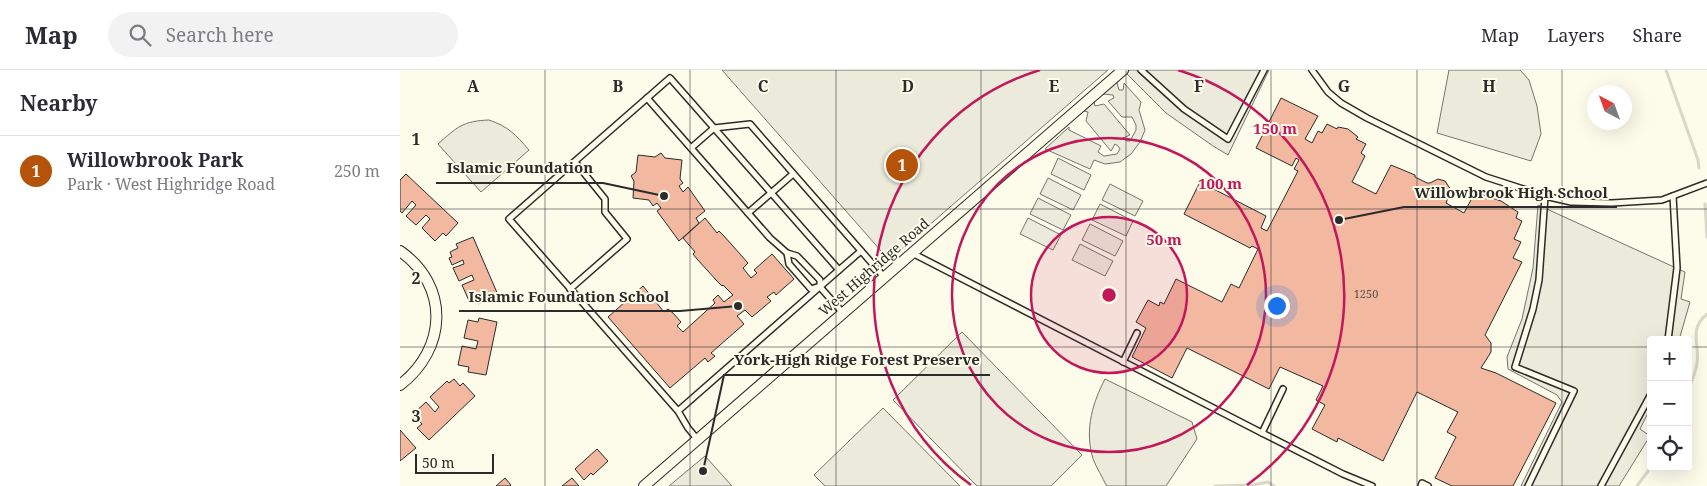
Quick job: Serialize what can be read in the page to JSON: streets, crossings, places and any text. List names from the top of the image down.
{
  "streets": {
    "street": ["West Highridge Road"]
  },
  "places": [
    "Islamic Foundation",
    "Willowbrook High School",
    "Islamic Foundation School",
    "York-High Ridge Forest Preserve"
  ],
  "house_numbers": ["1250"],
  "scale_bar": "50 m",
  "north": "top left",
  "page": {
    "header": "Map",
    "search": "Search here",
    "nav": ["Map", "Layers", "Share"],
    "heading": "Nearby",
    "list": [
      {
        "mark": "1",
        "name": "Willowbrook Park",
        "note": "Park · West Highridge Road",
        "value": "250 m"
      }
    ],
    "pins": "1",
    "map_buttons": ["+", "−"],
    "scale": "50 m"
  },
  "grid": {
    "columns": [
      "A",
      "B",
      "C",
      "D",
      "E",
      "F",
      "G",
      "H"
    ],
    "rows": ["1", "2", "3"]
  },
  "rings": ["150 m", "100 m", "50 m"]
}
